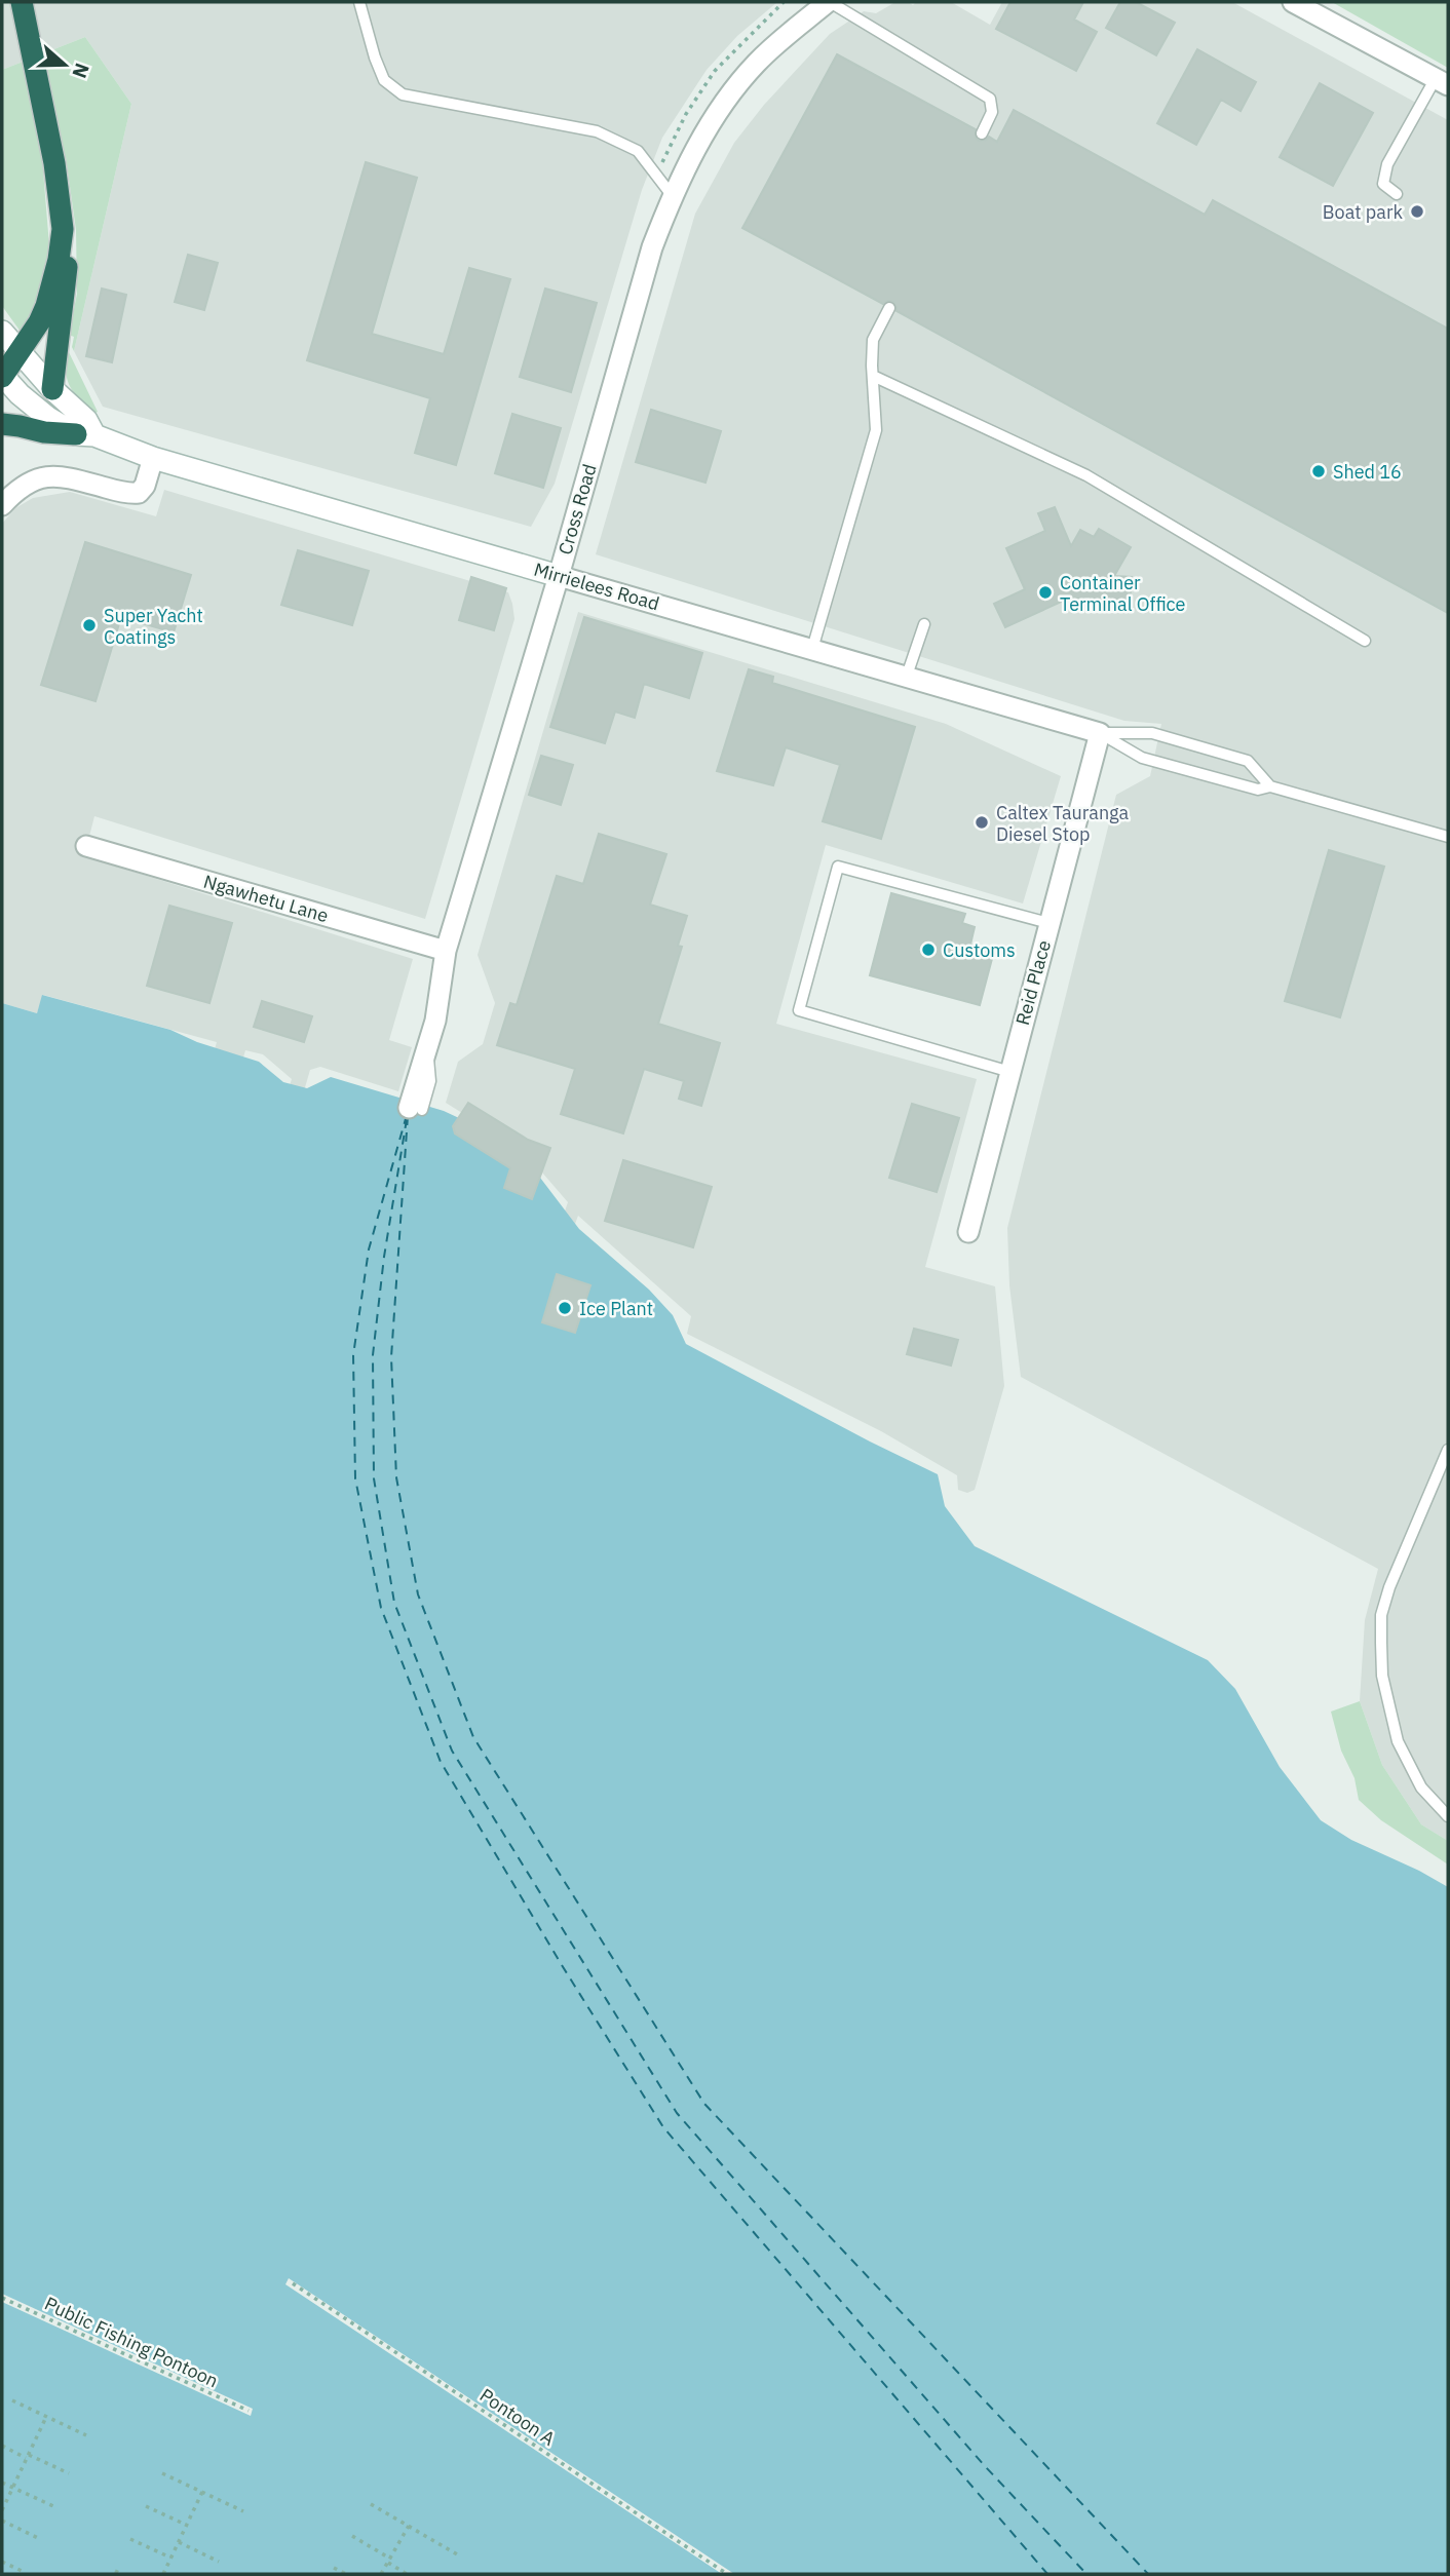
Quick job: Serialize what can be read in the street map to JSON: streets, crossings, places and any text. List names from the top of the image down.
{
  "streets": {
    "main road": ["Mirrielees Road"],
    "street": ["Cross Road", "Ngawhetu Lane", "Reid Place"],
    "path": ["Public Fishing Pontoon", "Pontoon A"]
  },
  "crossings": [
    ["Cross Road", "Mirrielees Road"],
    ["Cross Road", "Ngawhetu Lane"],
    ["Mirrielees Road", "Reid Place"]
  ],
  "places": [
    "Boat park",
    "Shed 16",
    "Container Terminal Office",
    "Super Yacht Coatings",
    "Caltex Tauranga Diesel Stop",
    "Customs",
    "Ice Plant"
  ],
  "north": "right"
}
